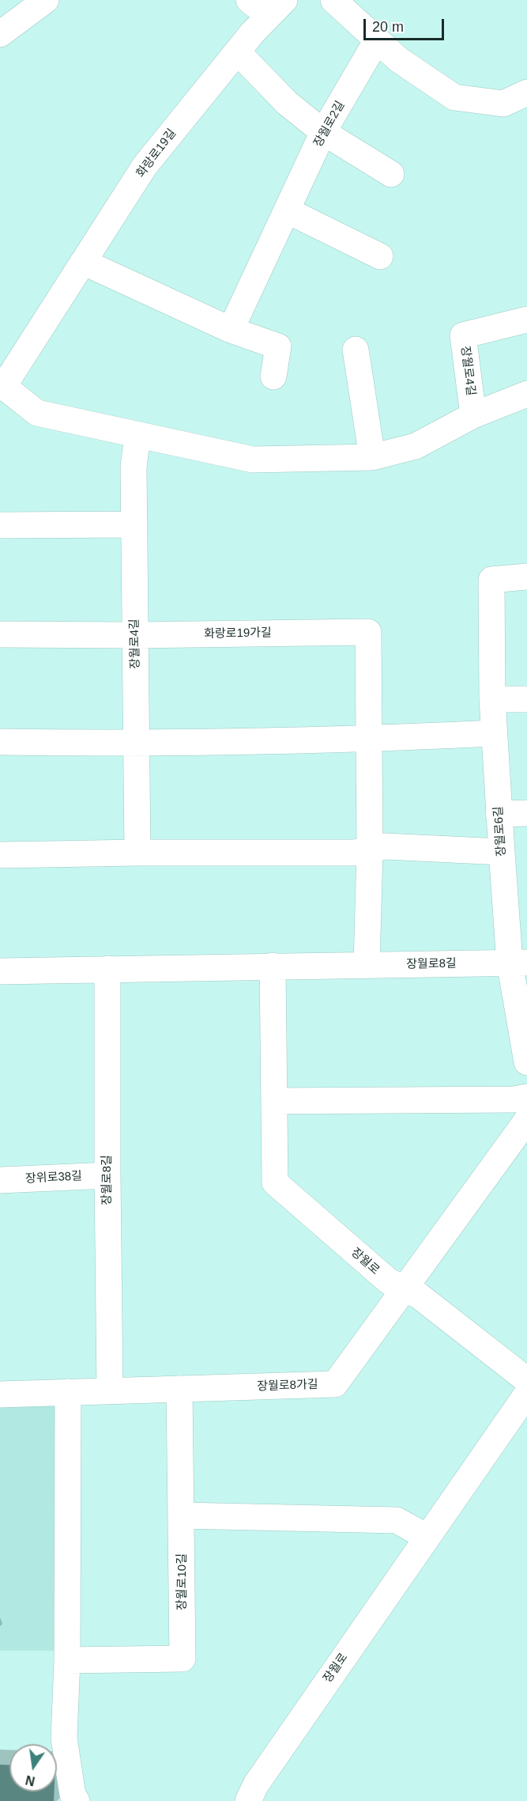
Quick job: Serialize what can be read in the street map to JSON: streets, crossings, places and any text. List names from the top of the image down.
{
  "streets": {
    "street": [
      "장월로2길",
      "화랑로19길",
      "장월로4길",
      "화랑로19가길",
      "장월로6길",
      "장월로8길",
      "장위로38길",
      "장월로",
      "장월로8가길",
      "장월로10길"
    ]
  },
  "crossings": [
    ["화랑로19길", "장월로4길"],
    ["장월로4길", "화랑로19가길"],
    ["화랑로19가길", "장월로8길"],
    ["장월로6길", "장월로8길"],
    ["장월로8길", "장위로38길"],
    ["장월로8길", "장월로"],
    ["장월로8길", "장월로8가길"],
    ["장월로", "장월로8가길"],
    ["장월로8가길", "장월로10길"]
  ],
  "scale_bar": "20 m",
  "north": "bottom"
}
